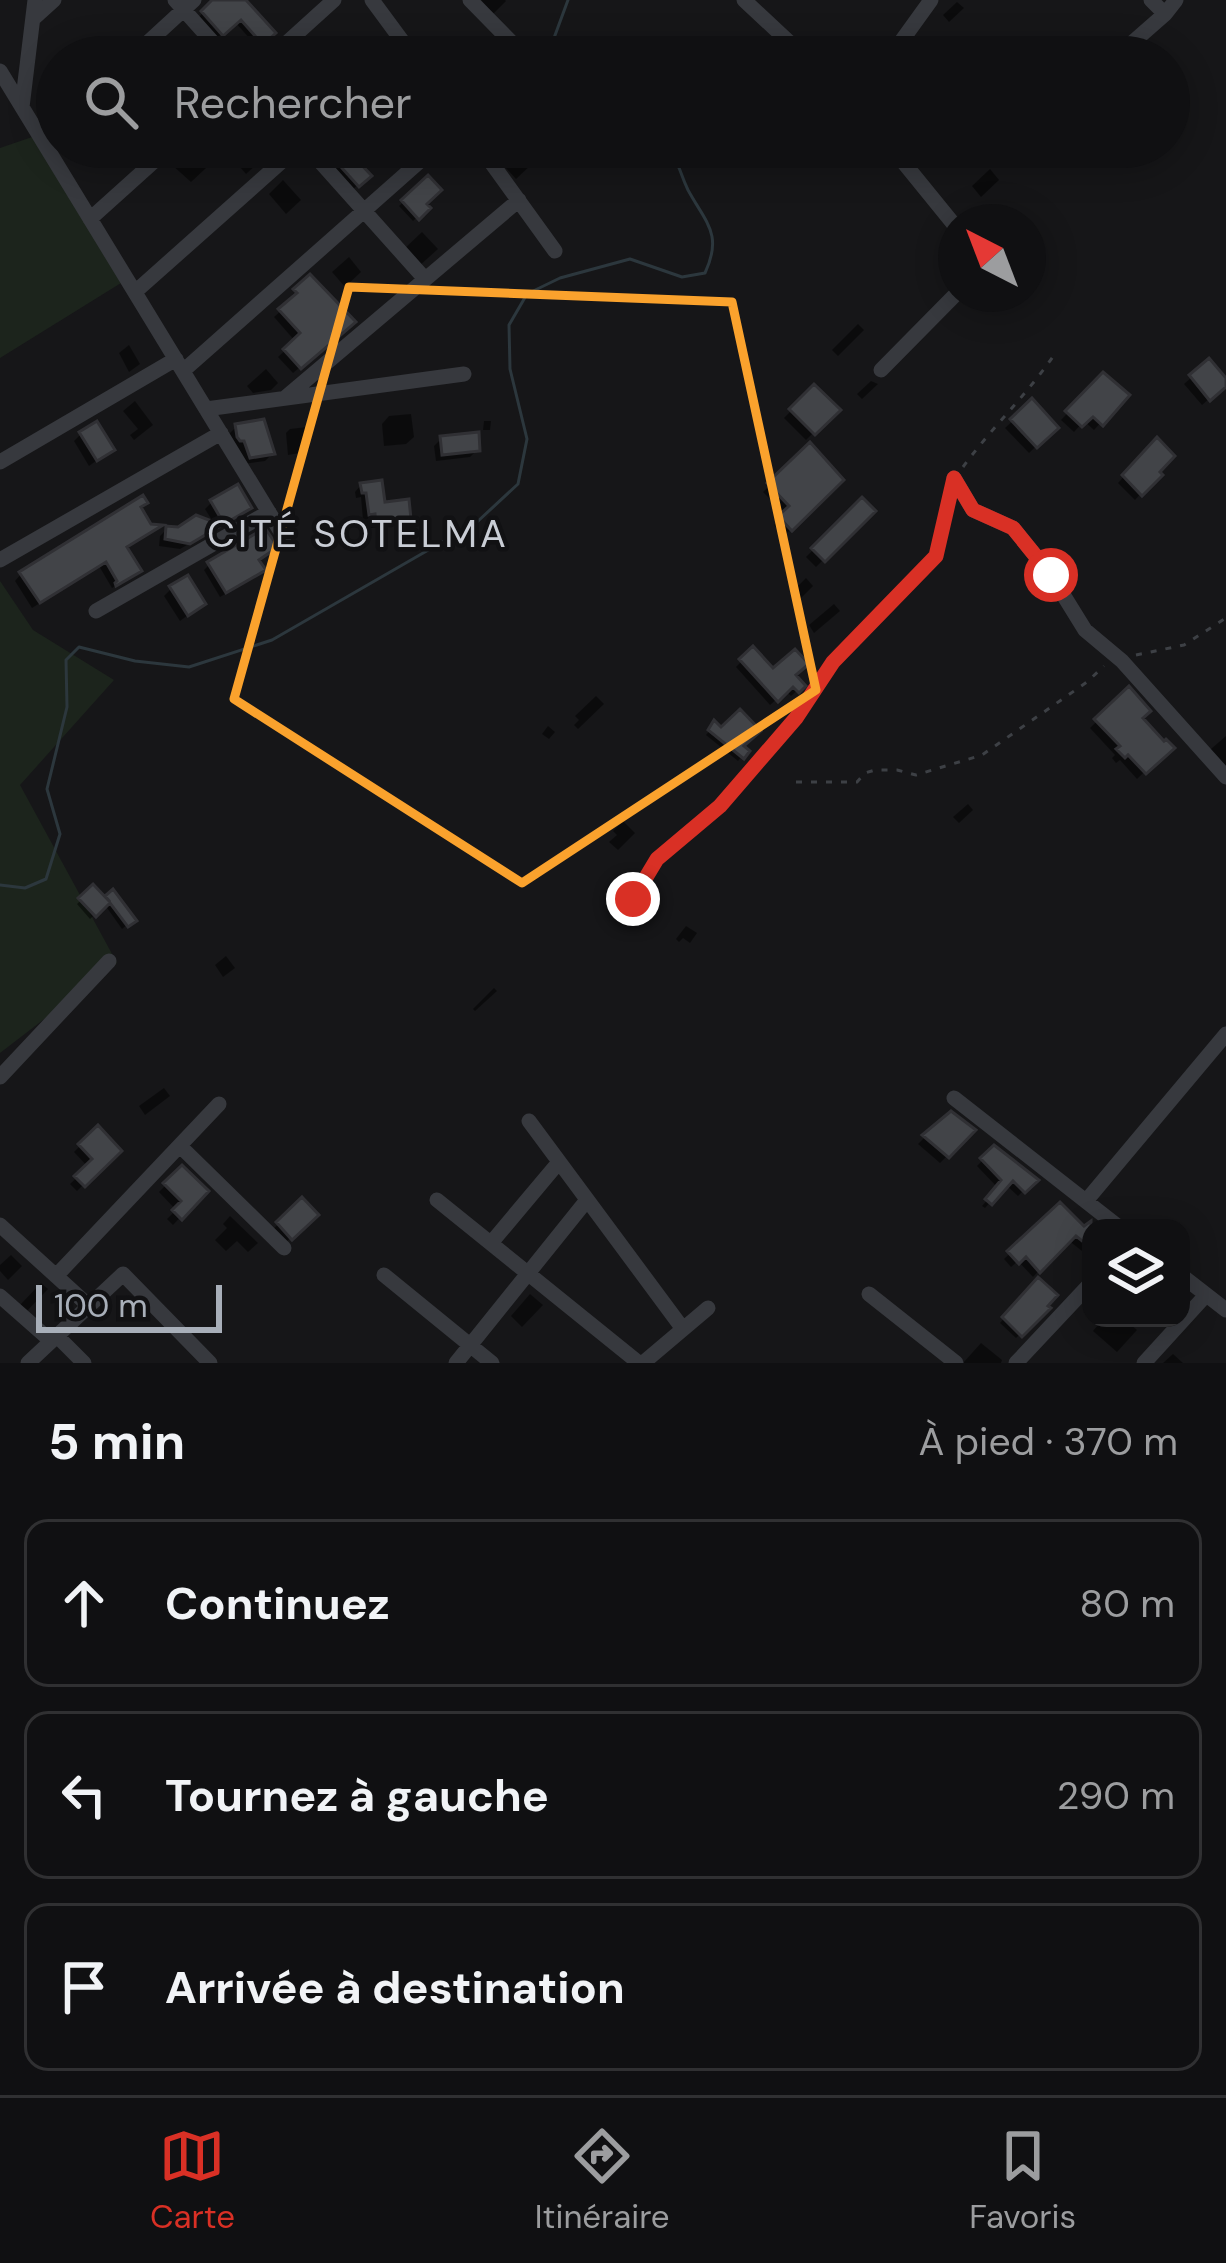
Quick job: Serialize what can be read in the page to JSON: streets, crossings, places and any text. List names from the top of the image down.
{
  "districts": ["CITÉ SOTELMA"],
  "scale_bar": "100 m",
  "north": "top left",
  "page": {
    "search": "Rechercher",
    "scale": "100 m",
    "heading": ["5 min", "À pied · 370 m"],
    "list": [
      ["Continuez", "80 m"],
      ["Tournez à gauche", "290 m"],
      "Arrivée à destination"
    ],
    "nav": ["Carte", "Itinéraire", "Favoris"]
  }
}
